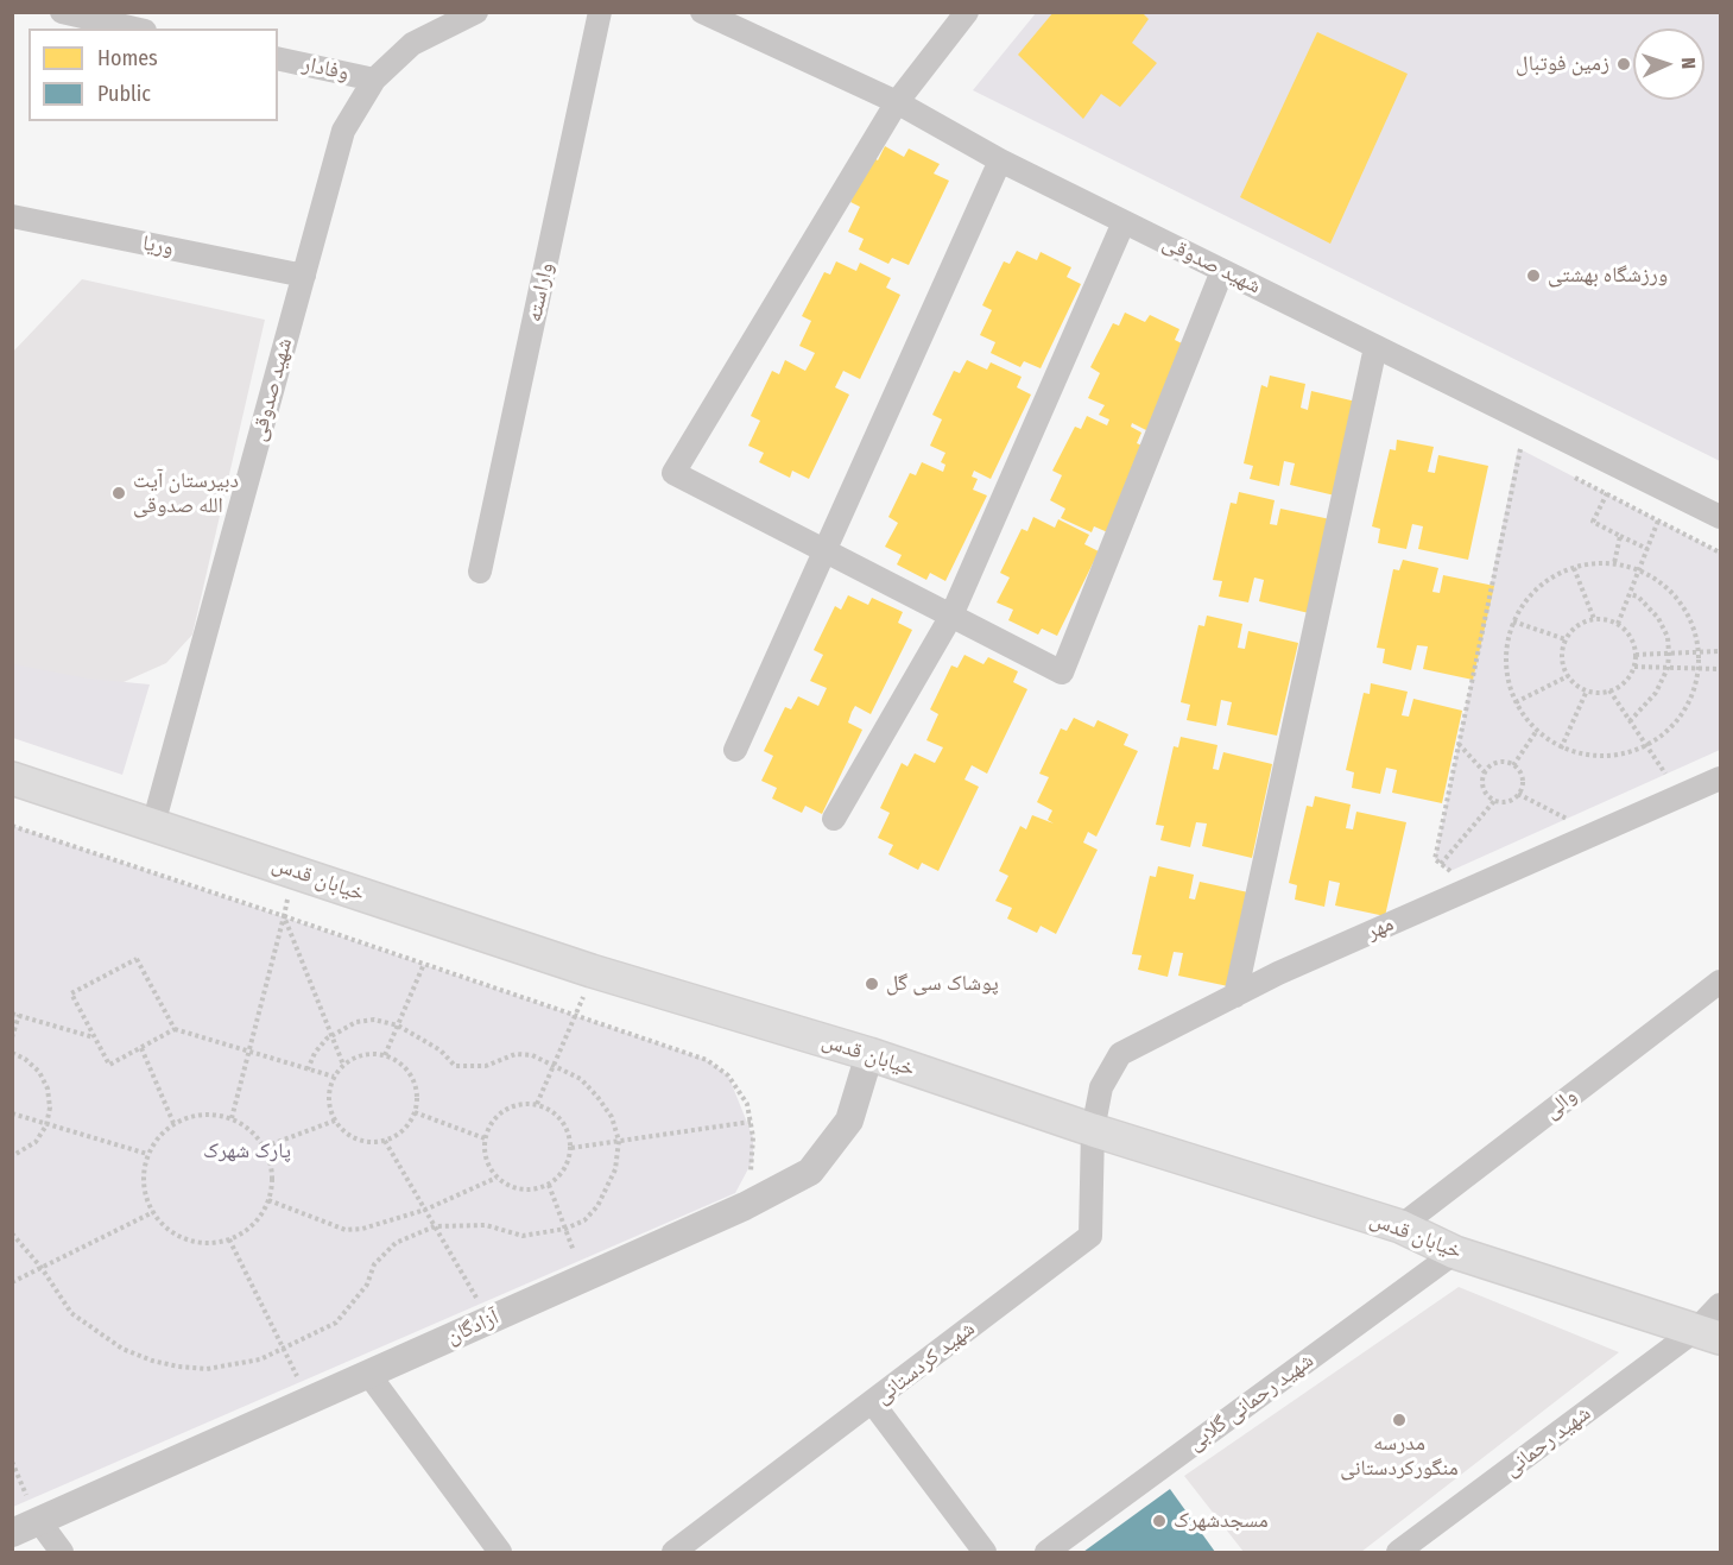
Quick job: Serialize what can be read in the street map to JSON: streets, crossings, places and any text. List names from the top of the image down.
{
  "streets": {
    "main road": ["خیابان قدس"],
    "street": [
      "وفادار",
      "وریا",
      "شهید صدوقی",
      "واراسته",
      "مهر",
      "والی",
      "آزادگان",
      "شهید کردستانی",
      "شهید رحمانی گلابی",
      "شهید رحمانی"
    ]
  },
  "crossings": [
    ["وفادار", "شهید صدوقی"],
    ["وریا", "شهید صدوقی"],
    ["شهید صدوقی", "خیابان قدس"],
    ["خیابان قدس", "مهر"],
    ["خیابان قدس", "والی"],
    ["خیابان قدس", "آزادگان"],
    ["خیابان قدس", "شهید کردستانی"],
    ["خیابان قدس", "شهید رحمانی گلابی"],
    ["خیابان قدس", "شهید رحمانی"],
    ["مهر", "شهید کردستانی"]
  ],
  "parks": ["پارک شهرک"],
  "places": [
    "زمین فوتبال",
    "ورزشگاه بهشتی",
    "دبیرستان آیت الله صدوقی",
    "پوشاک سی گل",
    "مدرسه منگورکردستانی",
    "مسجدشهرک"
  ],
  "legend": ["Homes", "Public"],
  "north": "right"
}
